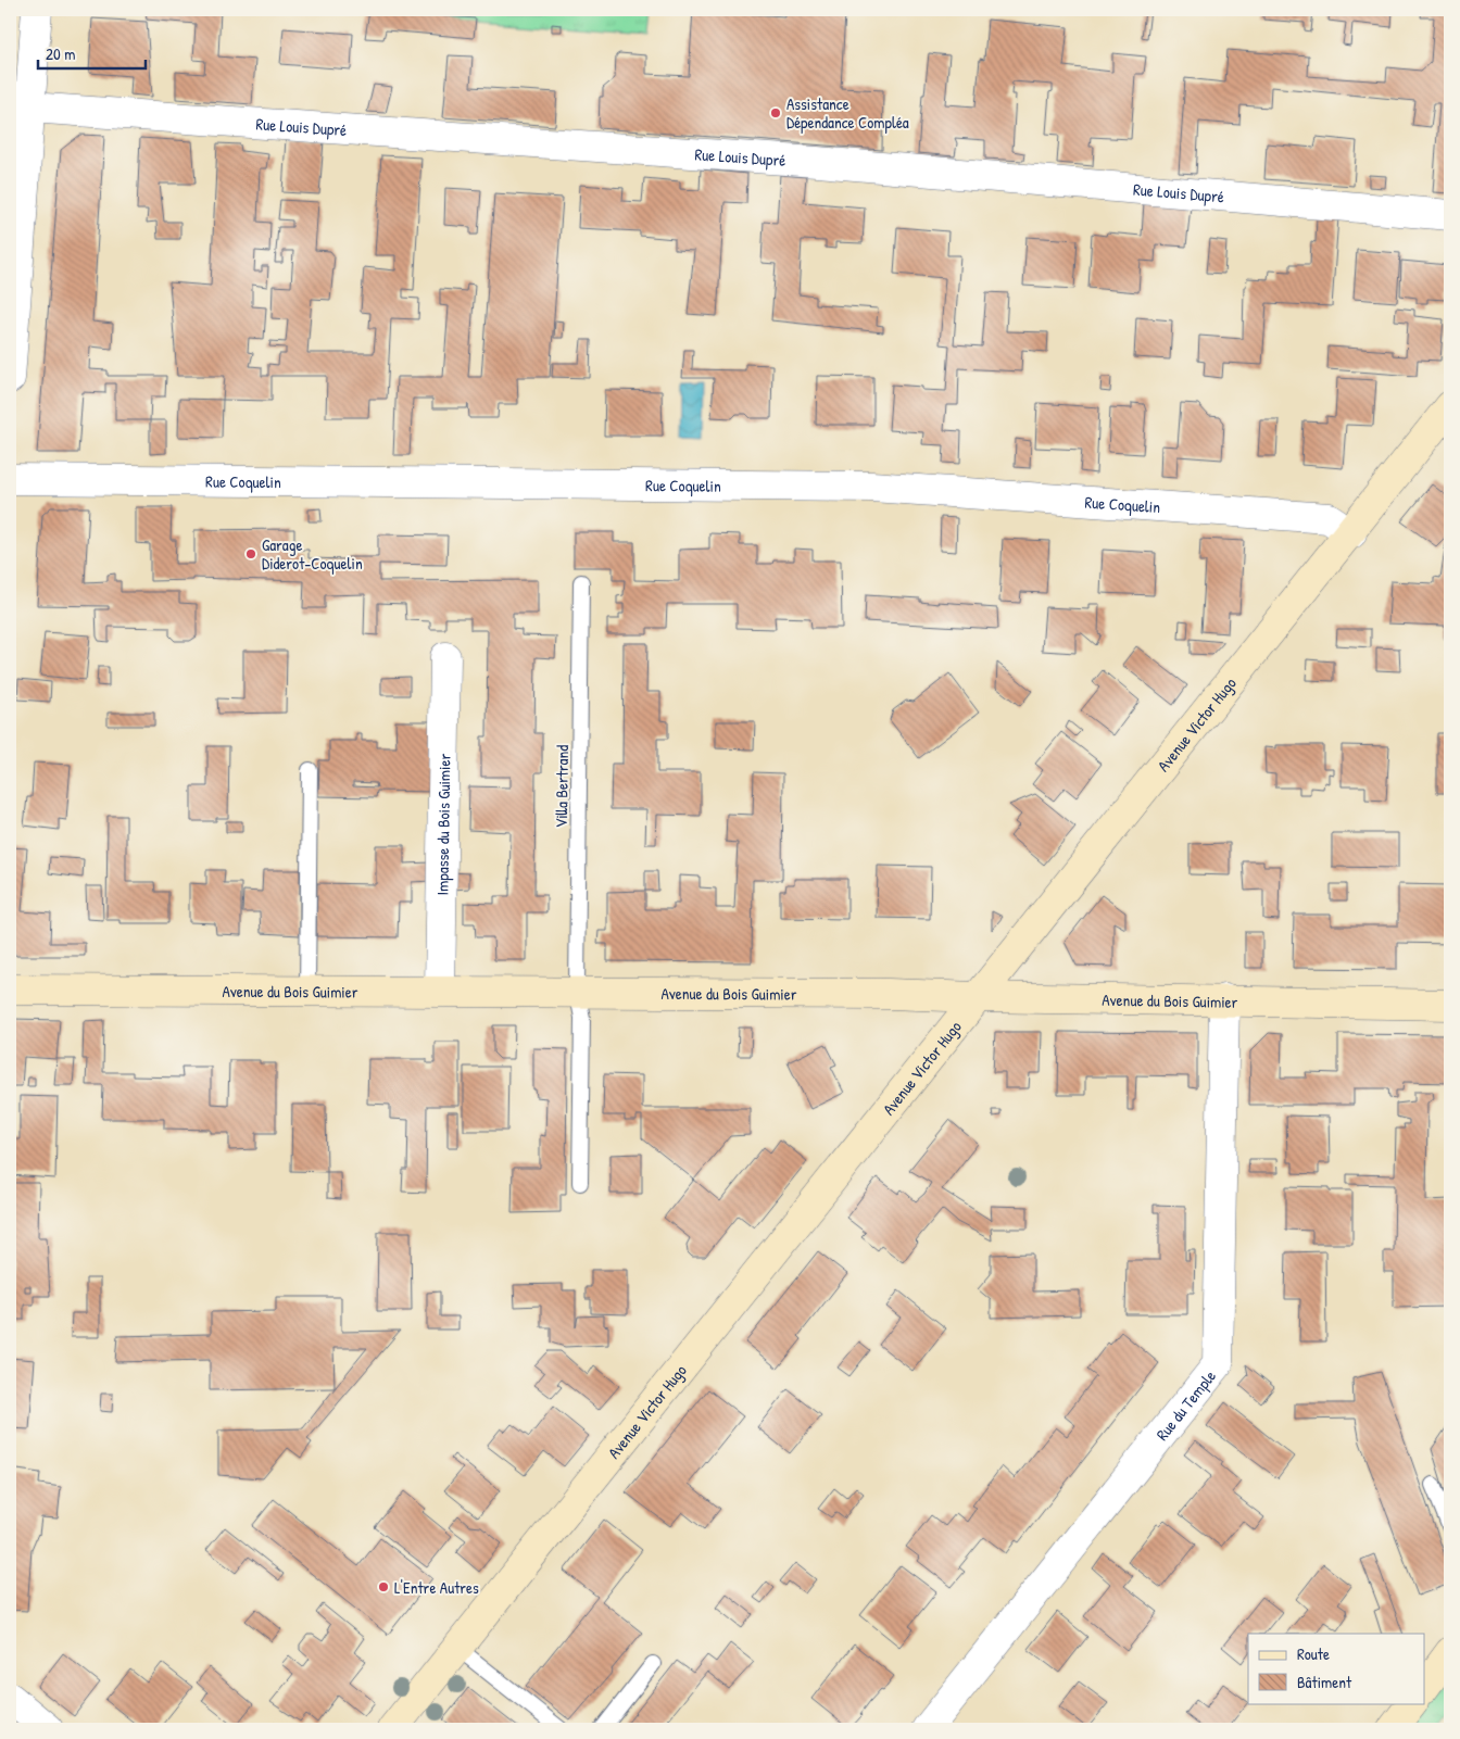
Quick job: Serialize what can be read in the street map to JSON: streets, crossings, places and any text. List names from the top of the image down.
{
  "streets": {
    "street": [
      "Rue Louis Dupré",
      "Rue Coquelin",
      "Avenue Victor Hugo",
      "Impasse du Bois Guimier",
      "Avenue du Bois Guimier",
      "Rue du Temple"
    ],
    "lane": ["Villa Bertrand"]
  },
  "crossings": [
    ["Rue Coquelin", "Avenue Victor Hugo"],
    ["Avenue Victor Hugo", "Avenue du Bois Guimier"],
    ["Villa Bertrand", "Avenue du Bois Guimier"],
    ["Impasse du Bois Guimier", "Avenue du Bois Guimier"],
    ["Avenue du Bois Guimier", "Rue du Temple"]
  ],
  "places": ["Assistance Dépendance Compléa", "Garage Diderot-Coquelin", "L'Entre Autres"],
  "legend": ["Route", "Bâtiment"],
  "scale_bar": "20 m"
}
